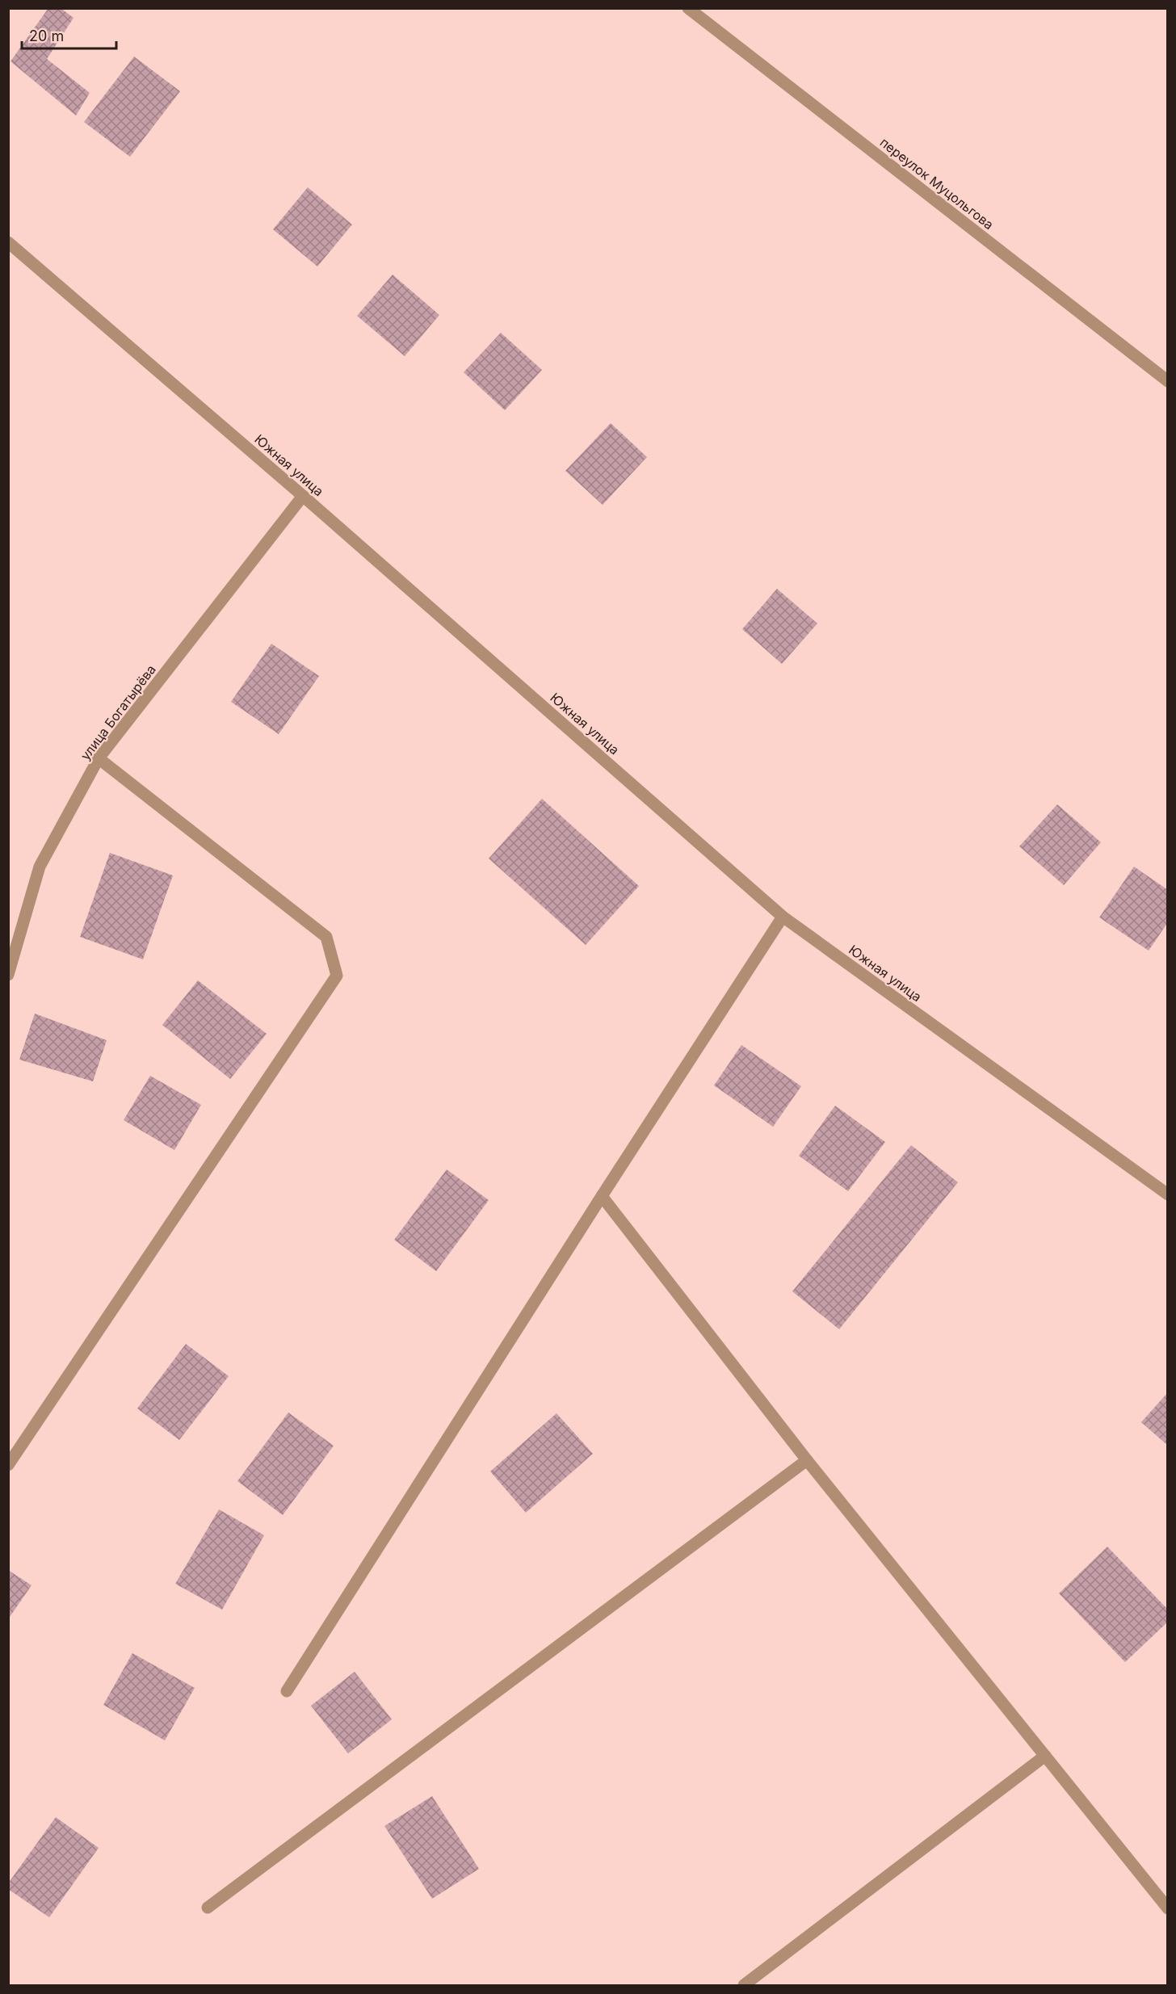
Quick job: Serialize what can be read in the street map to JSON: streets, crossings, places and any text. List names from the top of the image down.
{
  "streets": {
    "street": ["переулок Муцольгова", "Южная улица", "улица Богатырёва"]
  },
  "crossings": [
    ["Южная улица", "улица Богатырёва"]
  ],
  "scale_bar": "20 m"
}
